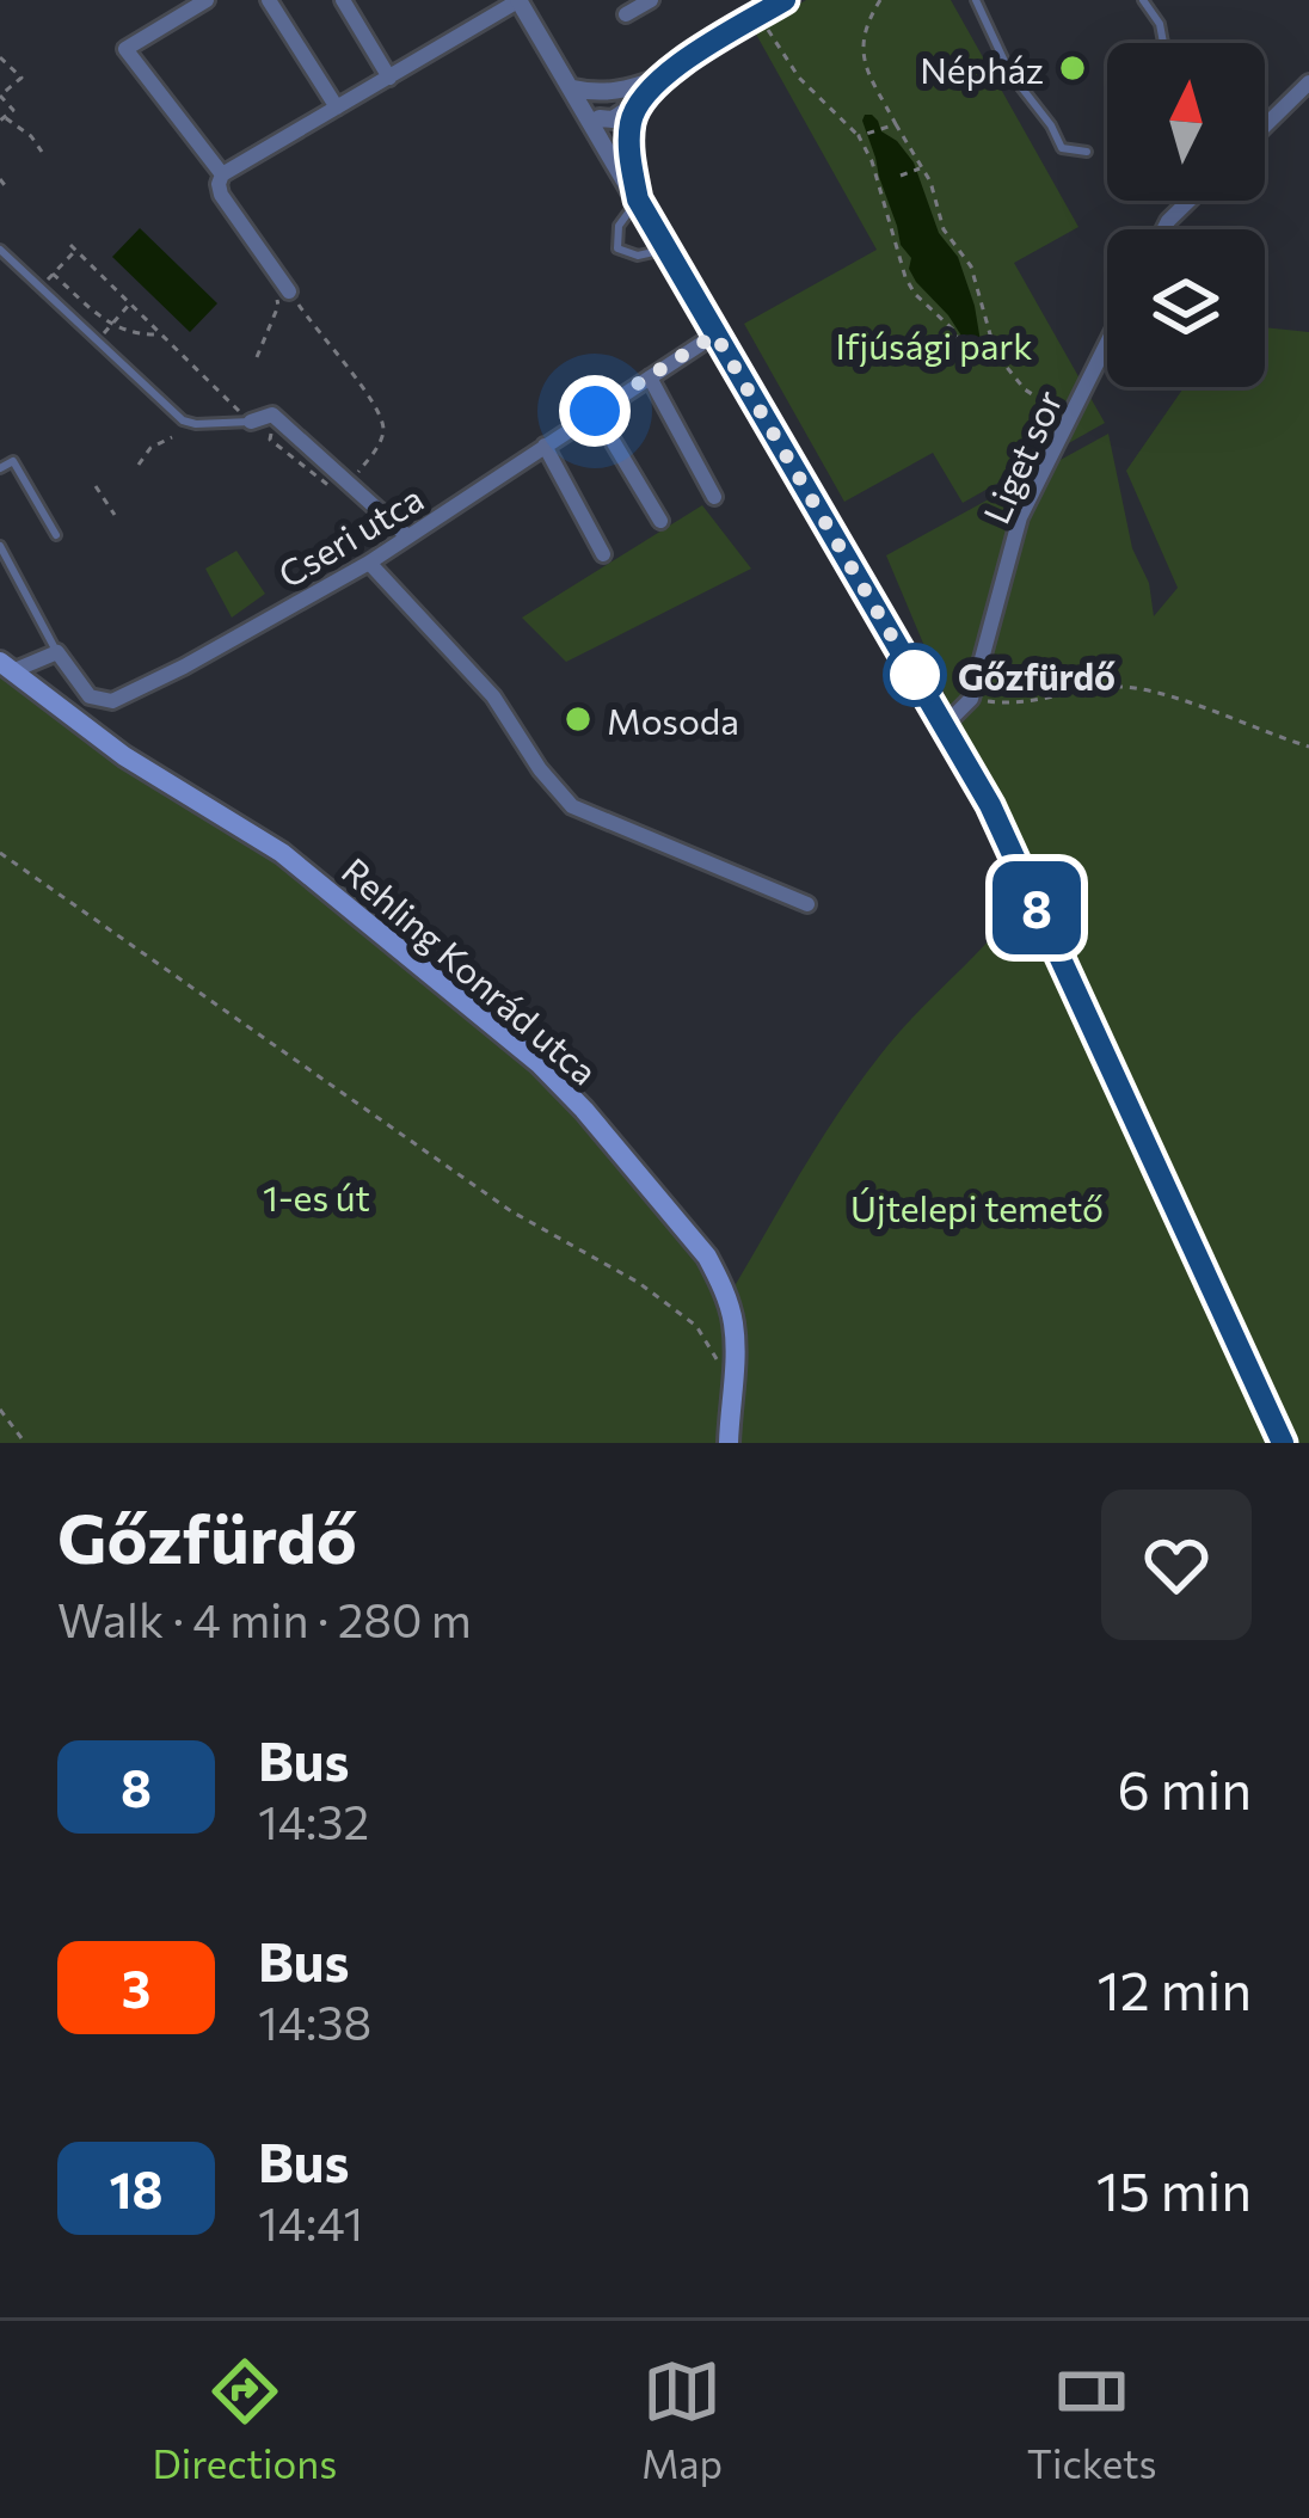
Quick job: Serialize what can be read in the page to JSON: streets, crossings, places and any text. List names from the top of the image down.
{
  "streets": {
    "main road": ["Rehling Konrád utca"],
    "street": ["Liget sor", "Cseri utca"]
  },
  "parks": ["Ifjúsági park", "1-es út", "Újtelepi temető"],
  "places": ["Népház", "Gőzfürdő", "Mosoda"],
  "lines": ["bus line 8"],
  "north": "top",
  "page": {
    "on_map": "8",
    "heading": ["Gőzfürdő", "Walk · 4 min · 280 m"],
    "list": [
      {
        "mark": "8",
        "name": "Bus",
        "note": "14:32",
        "value": "6 min"
      },
      {
        "mark": "3",
        "name": "Bus",
        "note": "14:38",
        "value": "12 min"
      },
      {
        "mark": "18",
        "name": "Bus",
        "note": "14:41",
        "value": "15 min"
      }
    ],
    "tabs": ["Directions", "Map", "Tickets"]
  }
}
